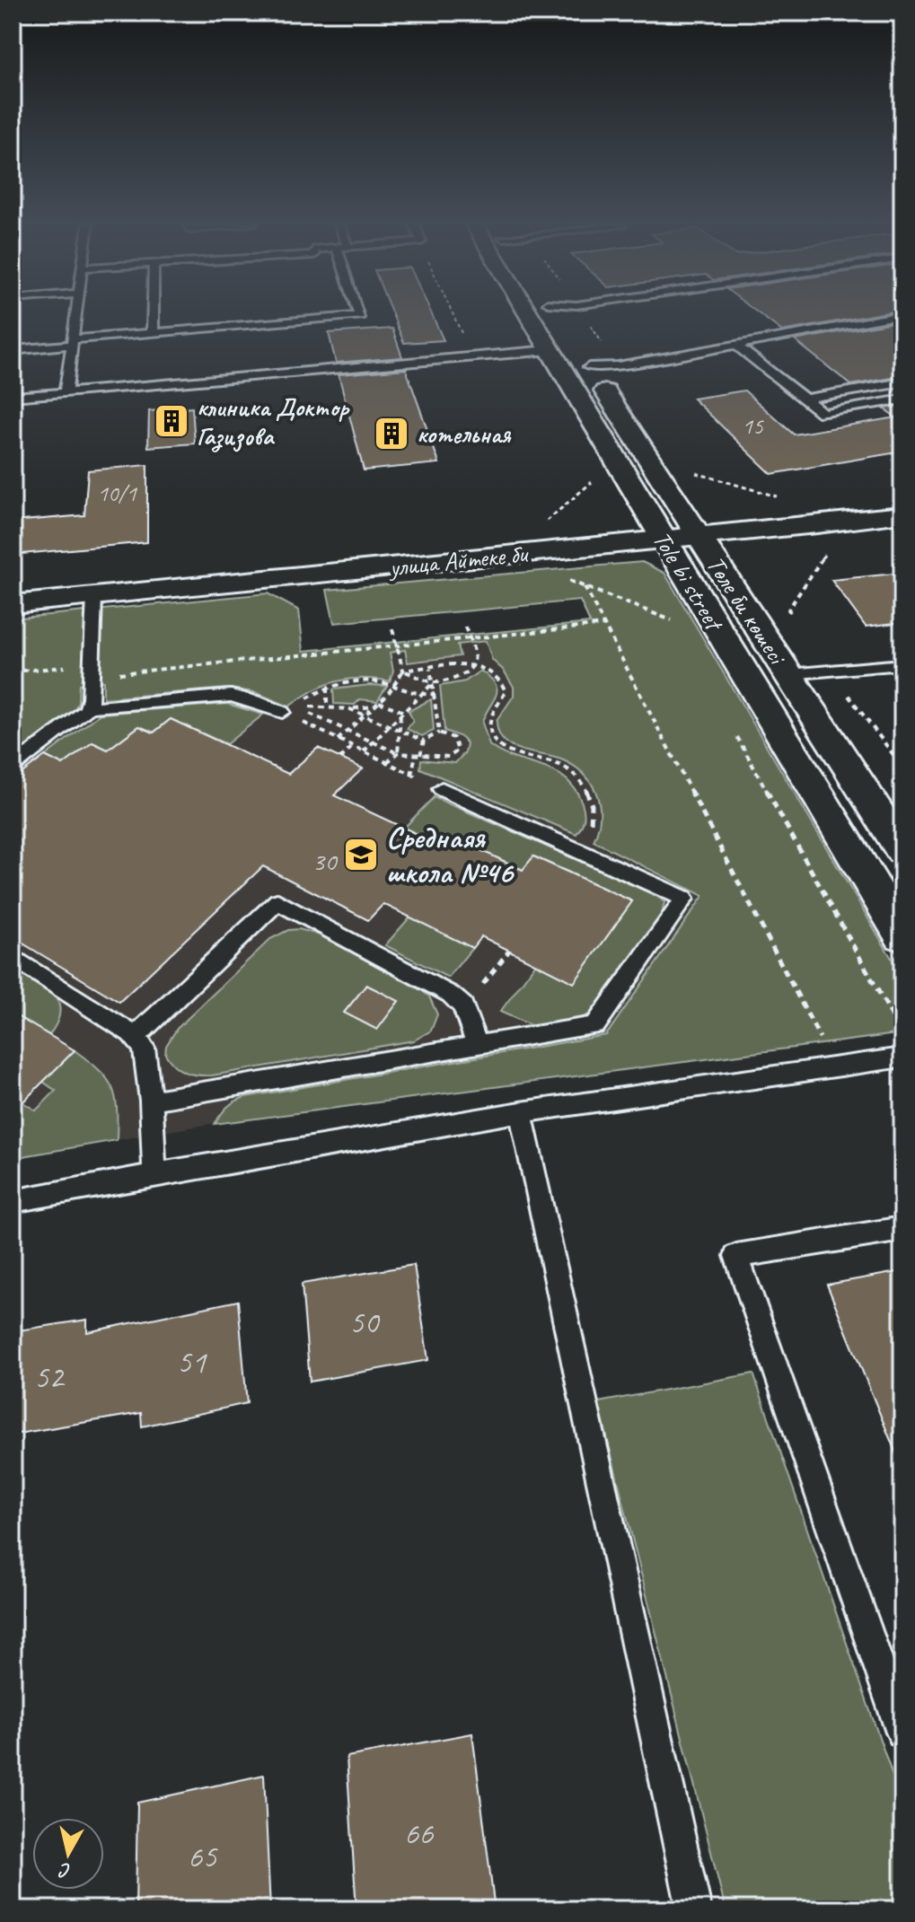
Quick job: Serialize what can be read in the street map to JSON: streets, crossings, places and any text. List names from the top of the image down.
{
  "streets": {
    "main road": ["Tole bi street", "Төле би көшесі"],
    "street": ["улица Айтеке би"]
  },
  "crossings": [
    ["улица Айтеке би", "Tole bi street"],
    ["улица Айтеке би", "Төле би көшесі"]
  ],
  "places": {
    "building": ["клиника Доктор Газизова", "котельная"],
    "school or university": ["Среднаяя школа №46"]
  },
  "house_numbers": [
    "15",
    "10/1",
    "30",
    "50",
    "51",
    "52",
    "66",
    "65"
  ],
  "north": "bottom"
}
